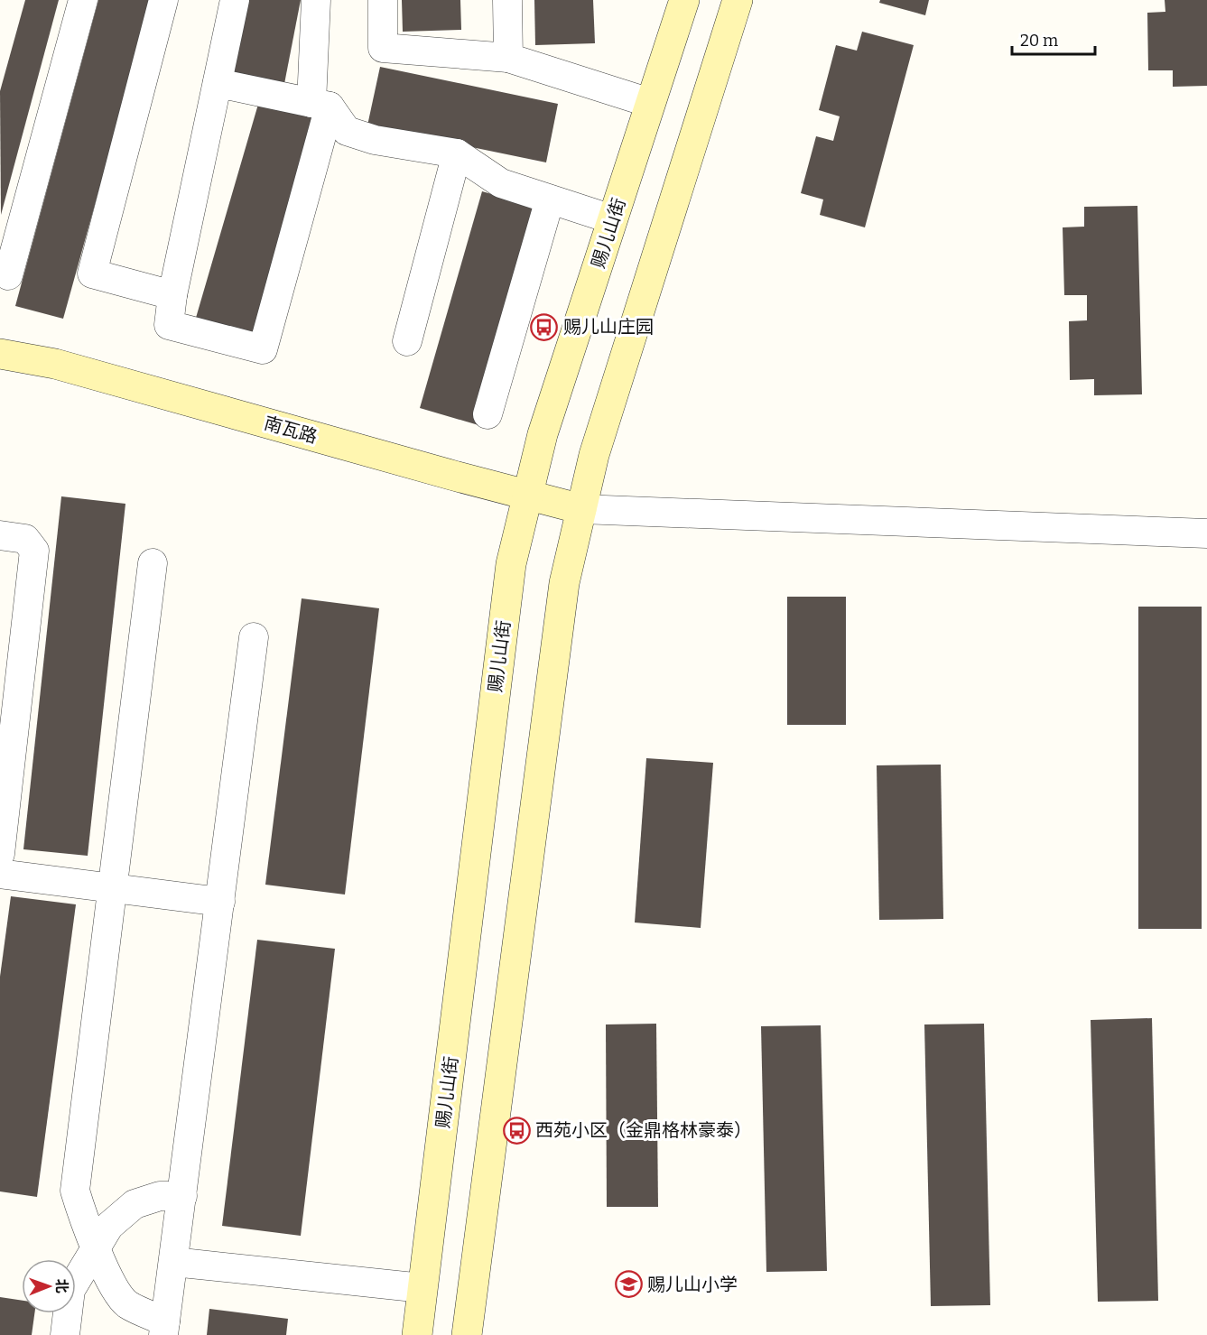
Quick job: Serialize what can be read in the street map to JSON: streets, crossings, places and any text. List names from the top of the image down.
{
  "streets": {
    "main road": ["赐儿山街", "南瓦路"]
  },
  "crossings": [
    ["赐儿山街", "南瓦路"]
  ],
  "places": {
    "bus stop": ["赐儿山庄园", "西苑小区（金鼎格林豪泰）"],
    "school or university": ["赐儿山小学"]
  },
  "scale_bar": "20 m",
  "north": "right"
}
